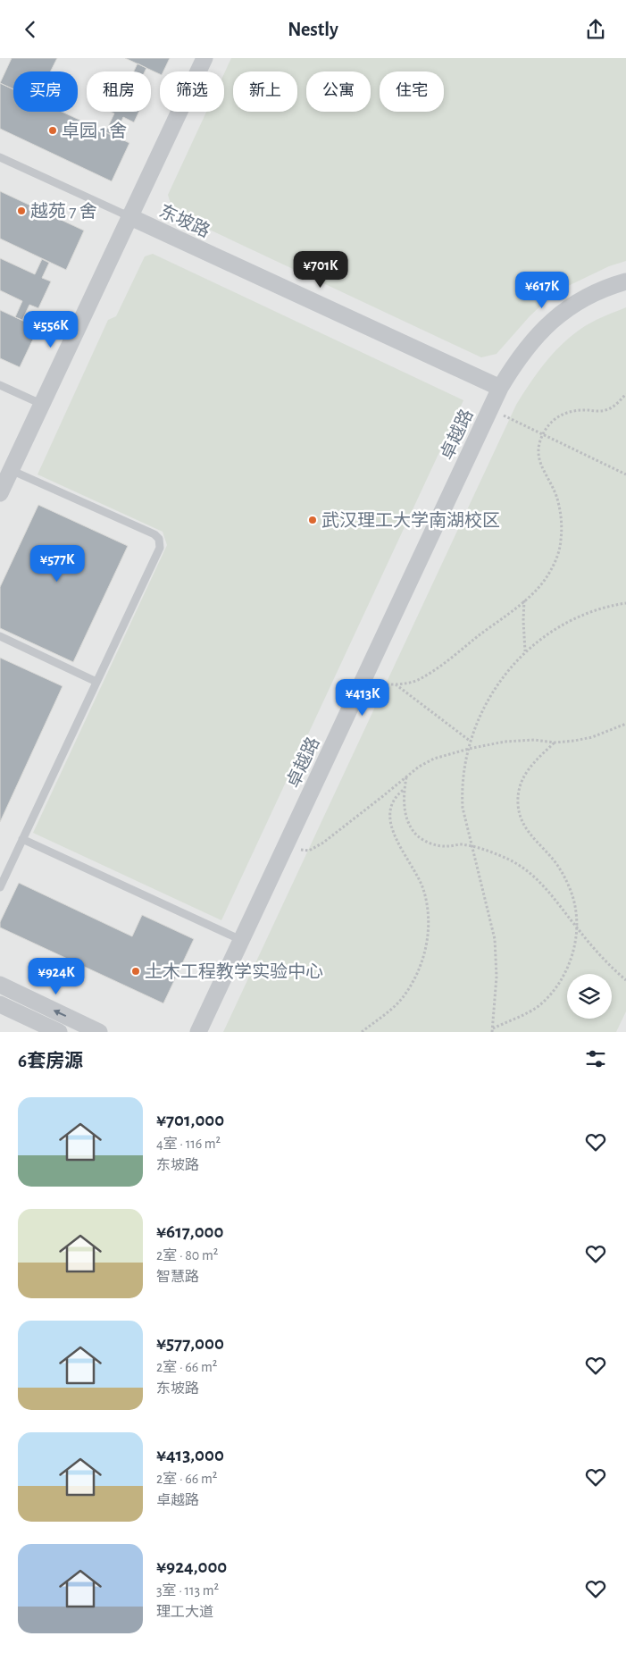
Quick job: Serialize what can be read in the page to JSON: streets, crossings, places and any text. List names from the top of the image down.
{
  "streets": {
    "street": ["东坡路", "卓越路"]
  },
  "crossings": [
    ["东坡路", "卓越路"]
  ],
  "places": [
    "卓园 1 舍",
    "越苑 7 舍",
    "武汉理工大学南湖校区",
    "土木工程教学实验中心"
  ],
  "page": {
    "header": "Nestly",
    "chip": [
      "买房",
      "租房",
      "筛选",
      "新上",
      "公寓",
      "住宅"
    ],
    "price": [
      "¥701K",
      "¥617K",
      "¥556K",
      "¥577K",
      "¥413K",
      "¥924K"
    ],
    "heading": "6套房源",
    "list": [
      {
        "name": "¥701,000",
        "note": "4室 · 116 m² · 东坡路"
      },
      {
        "name": "¥617,000",
        "note": "2室 · 80 m² · 智慧路"
      },
      {
        "name": "¥577,000",
        "note": "2室 · 66 m² · 东坡路"
      },
      {
        "name": "¥413,000",
        "note": "2室 · 66 m² · 卓越路"
      },
      {
        "name": "¥924,000",
        "note": "3室 · 113 m² · 理工大道"
      }
    ]
  }
}
